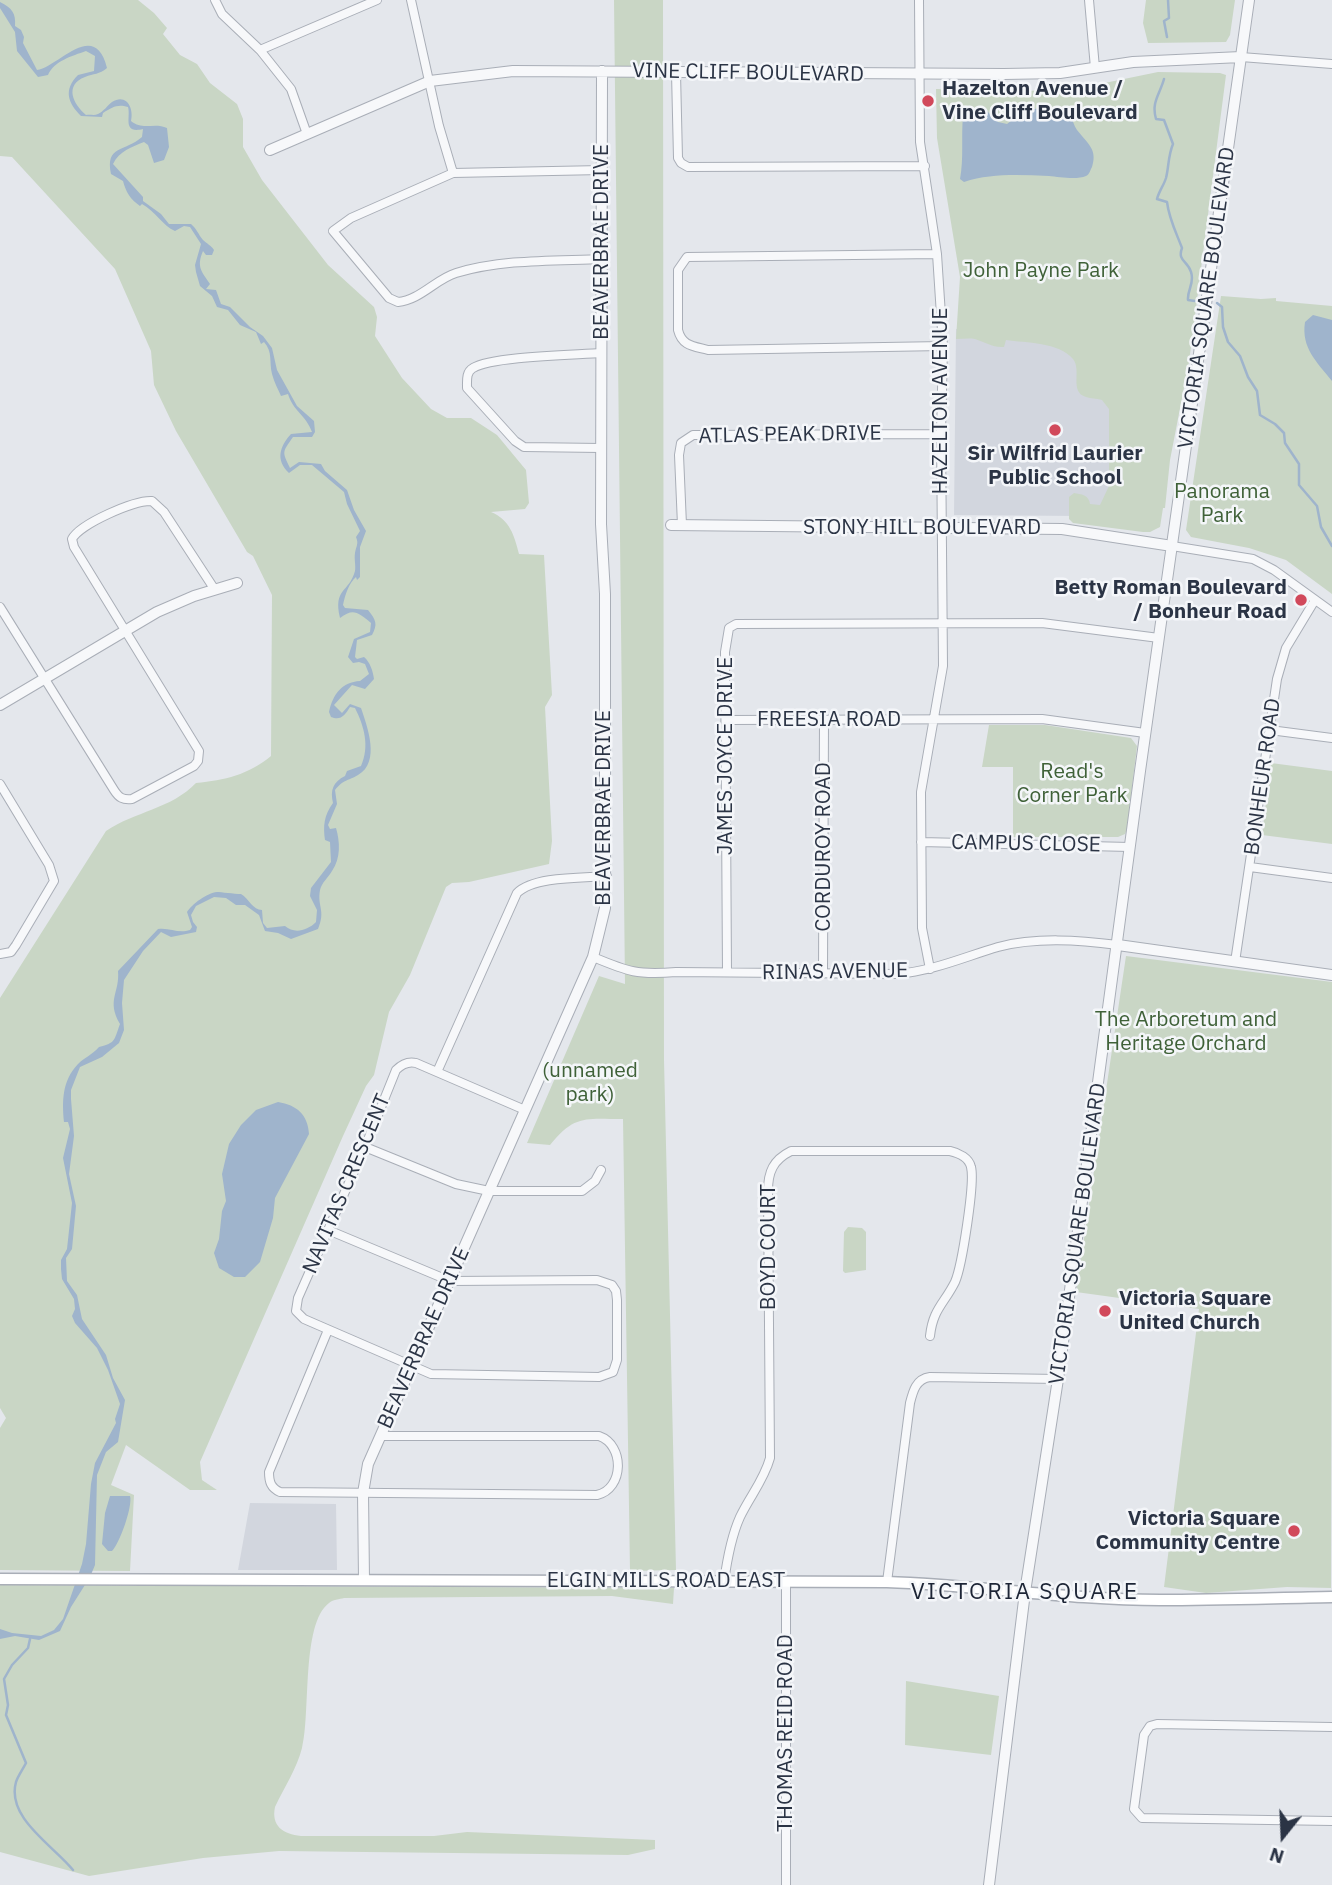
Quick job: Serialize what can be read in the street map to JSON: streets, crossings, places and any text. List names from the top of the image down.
{
  "streets": {
    "main road": ["ELGIN MILLS ROAD EAST"],
    "street": [
      "VINE CLIFF BOULEVARD",
      "BEAVERBRAE DRIVE",
      "VICTORIA SQUARE BOULEVARD",
      "HAZELTON AVENUE",
      "ATLAS PEAK DRIVE",
      "STONY HILL BOULEVARD",
      "FREESIA ROAD",
      "JAMES JOYCE DRIVE",
      "BONHEUR ROAD",
      "CAMPUS CLOSE",
      "CORDUROY ROAD",
      "RINAS AVENUE",
      "NAVITAS CRESCENT",
      "BOYD COURT",
      "THOMAS REID ROAD"
    ]
  },
  "crossings": [
    ["VINE CLIFF BOULEVARD", "BEAVERBRAE DRIVE"],
    ["VINE CLIFF BOULEVARD", "VICTORIA SQUARE BOULEVARD"],
    ["VINE CLIFF BOULEVARD", "HAZELTON AVENUE"],
    ["BEAVERBRAE DRIVE", "RINAS AVENUE"],
    ["BEAVERBRAE DRIVE", "NAVITAS CRESCENT"],
    ["BEAVERBRAE DRIVE", "ELGIN MILLS ROAD EAST"],
    ["VICTORIA SQUARE BOULEVARD", "STONY HILL BOULEVARD"],
    ["VICTORIA SQUARE BOULEVARD", "FREESIA ROAD"],
    ["VICTORIA SQUARE BOULEVARD", "JAMES JOYCE DRIVE"],
    ["VICTORIA SQUARE BOULEVARD", "CAMPUS CLOSE"],
    ["VICTORIA SQUARE BOULEVARD", "RINAS AVENUE"],
    ["VICTORIA SQUARE BOULEVARD", "ELGIN MILLS ROAD EAST"],
    ["HAZELTON AVENUE", "ATLAS PEAK DRIVE"],
    ["HAZELTON AVENUE", "STONY HILL BOULEVARD"],
    ["HAZELTON AVENUE", "FREESIA ROAD"],
    ["HAZELTON AVENUE", "JAMES JOYCE DRIVE"],
    ["HAZELTON AVENUE", "CAMPUS CLOSE"],
    ["HAZELTON AVENUE", "RINAS AVENUE"],
    ["ATLAS PEAK DRIVE", "STONY HILL BOULEVARD"],
    ["FREESIA ROAD", "JAMES JOYCE DRIVE"],
    ["FREESIA ROAD", "CORDUROY ROAD"],
    ["JAMES JOYCE DRIVE", "RINAS AVENUE"],
    ["CORDUROY ROAD", "RINAS AVENUE"],
    ["BOYD COURT", "ELGIN MILLS ROAD EAST"],
    ["ELGIN MILLS ROAD EAST", "THOMAS REID ROAD"]
  ],
  "districts": ["VICTORIA SQUARE"],
  "parks": [
    "John Payne Park",
    "Panorama Park",
    "Read's Corner Park",
    "The Arboretum and Heritage Orchard",
    "(unnamed park)"
  ],
  "places": [
    "Hazelton Avenue / Vine Cliff Boulevard",
    "Sir Wilfrid Laurier Public School",
    "Betty Roman Boulevard / Bonheur Road",
    "Victoria Square United Church",
    "Victoria Square Community Centre"
  ],
  "north": "bottom"
}
